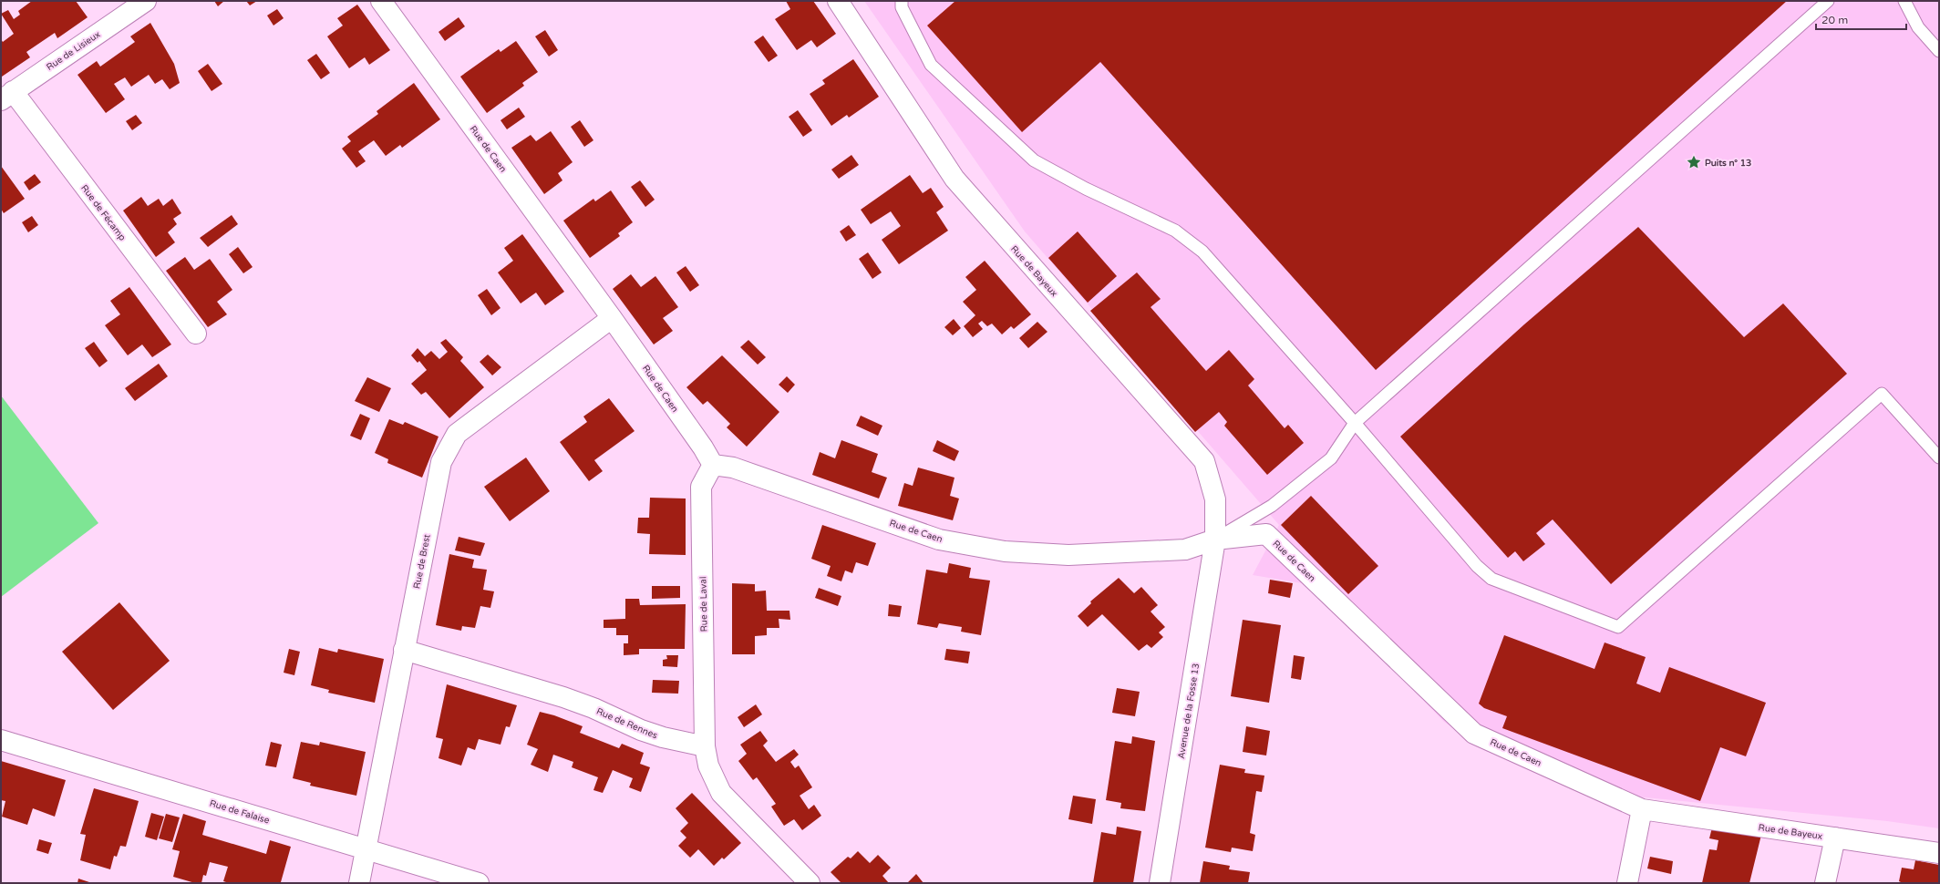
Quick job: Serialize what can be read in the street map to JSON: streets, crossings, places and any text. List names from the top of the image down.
{
  "streets": {
    "street": [
      "Rue de Lisieux",
      "Rue de Caen",
      "Rue de Fécamp",
      "Rue de Bayeux",
      "Rue de Brest",
      "Rue de Laval",
      "Avenue de la Fosse 13",
      "Rue de Rennes",
      "Rue de Falaise"
    ]
  },
  "crossings": [
    ["Rue de Lisieux", "Rue de Fécamp"],
    ["Rue de Caen", "Rue de Bayeux"],
    ["Rue de Caen", "Rue de Brest"],
    ["Rue de Caen", "Rue de Laval"],
    ["Rue de Caen", "Avenue de la Fosse 13"],
    ["Rue de Bayeux", "Avenue de la Fosse 13"],
    ["Rue de Brest", "Rue de Rennes"],
    ["Rue de Brest", "Rue de Falaise"],
    ["Rue de Laval", "Rue de Rennes"]
  ],
  "places": {
    "place": ["Puits n° 13"]
  },
  "scale_bar": "20 m"
}
